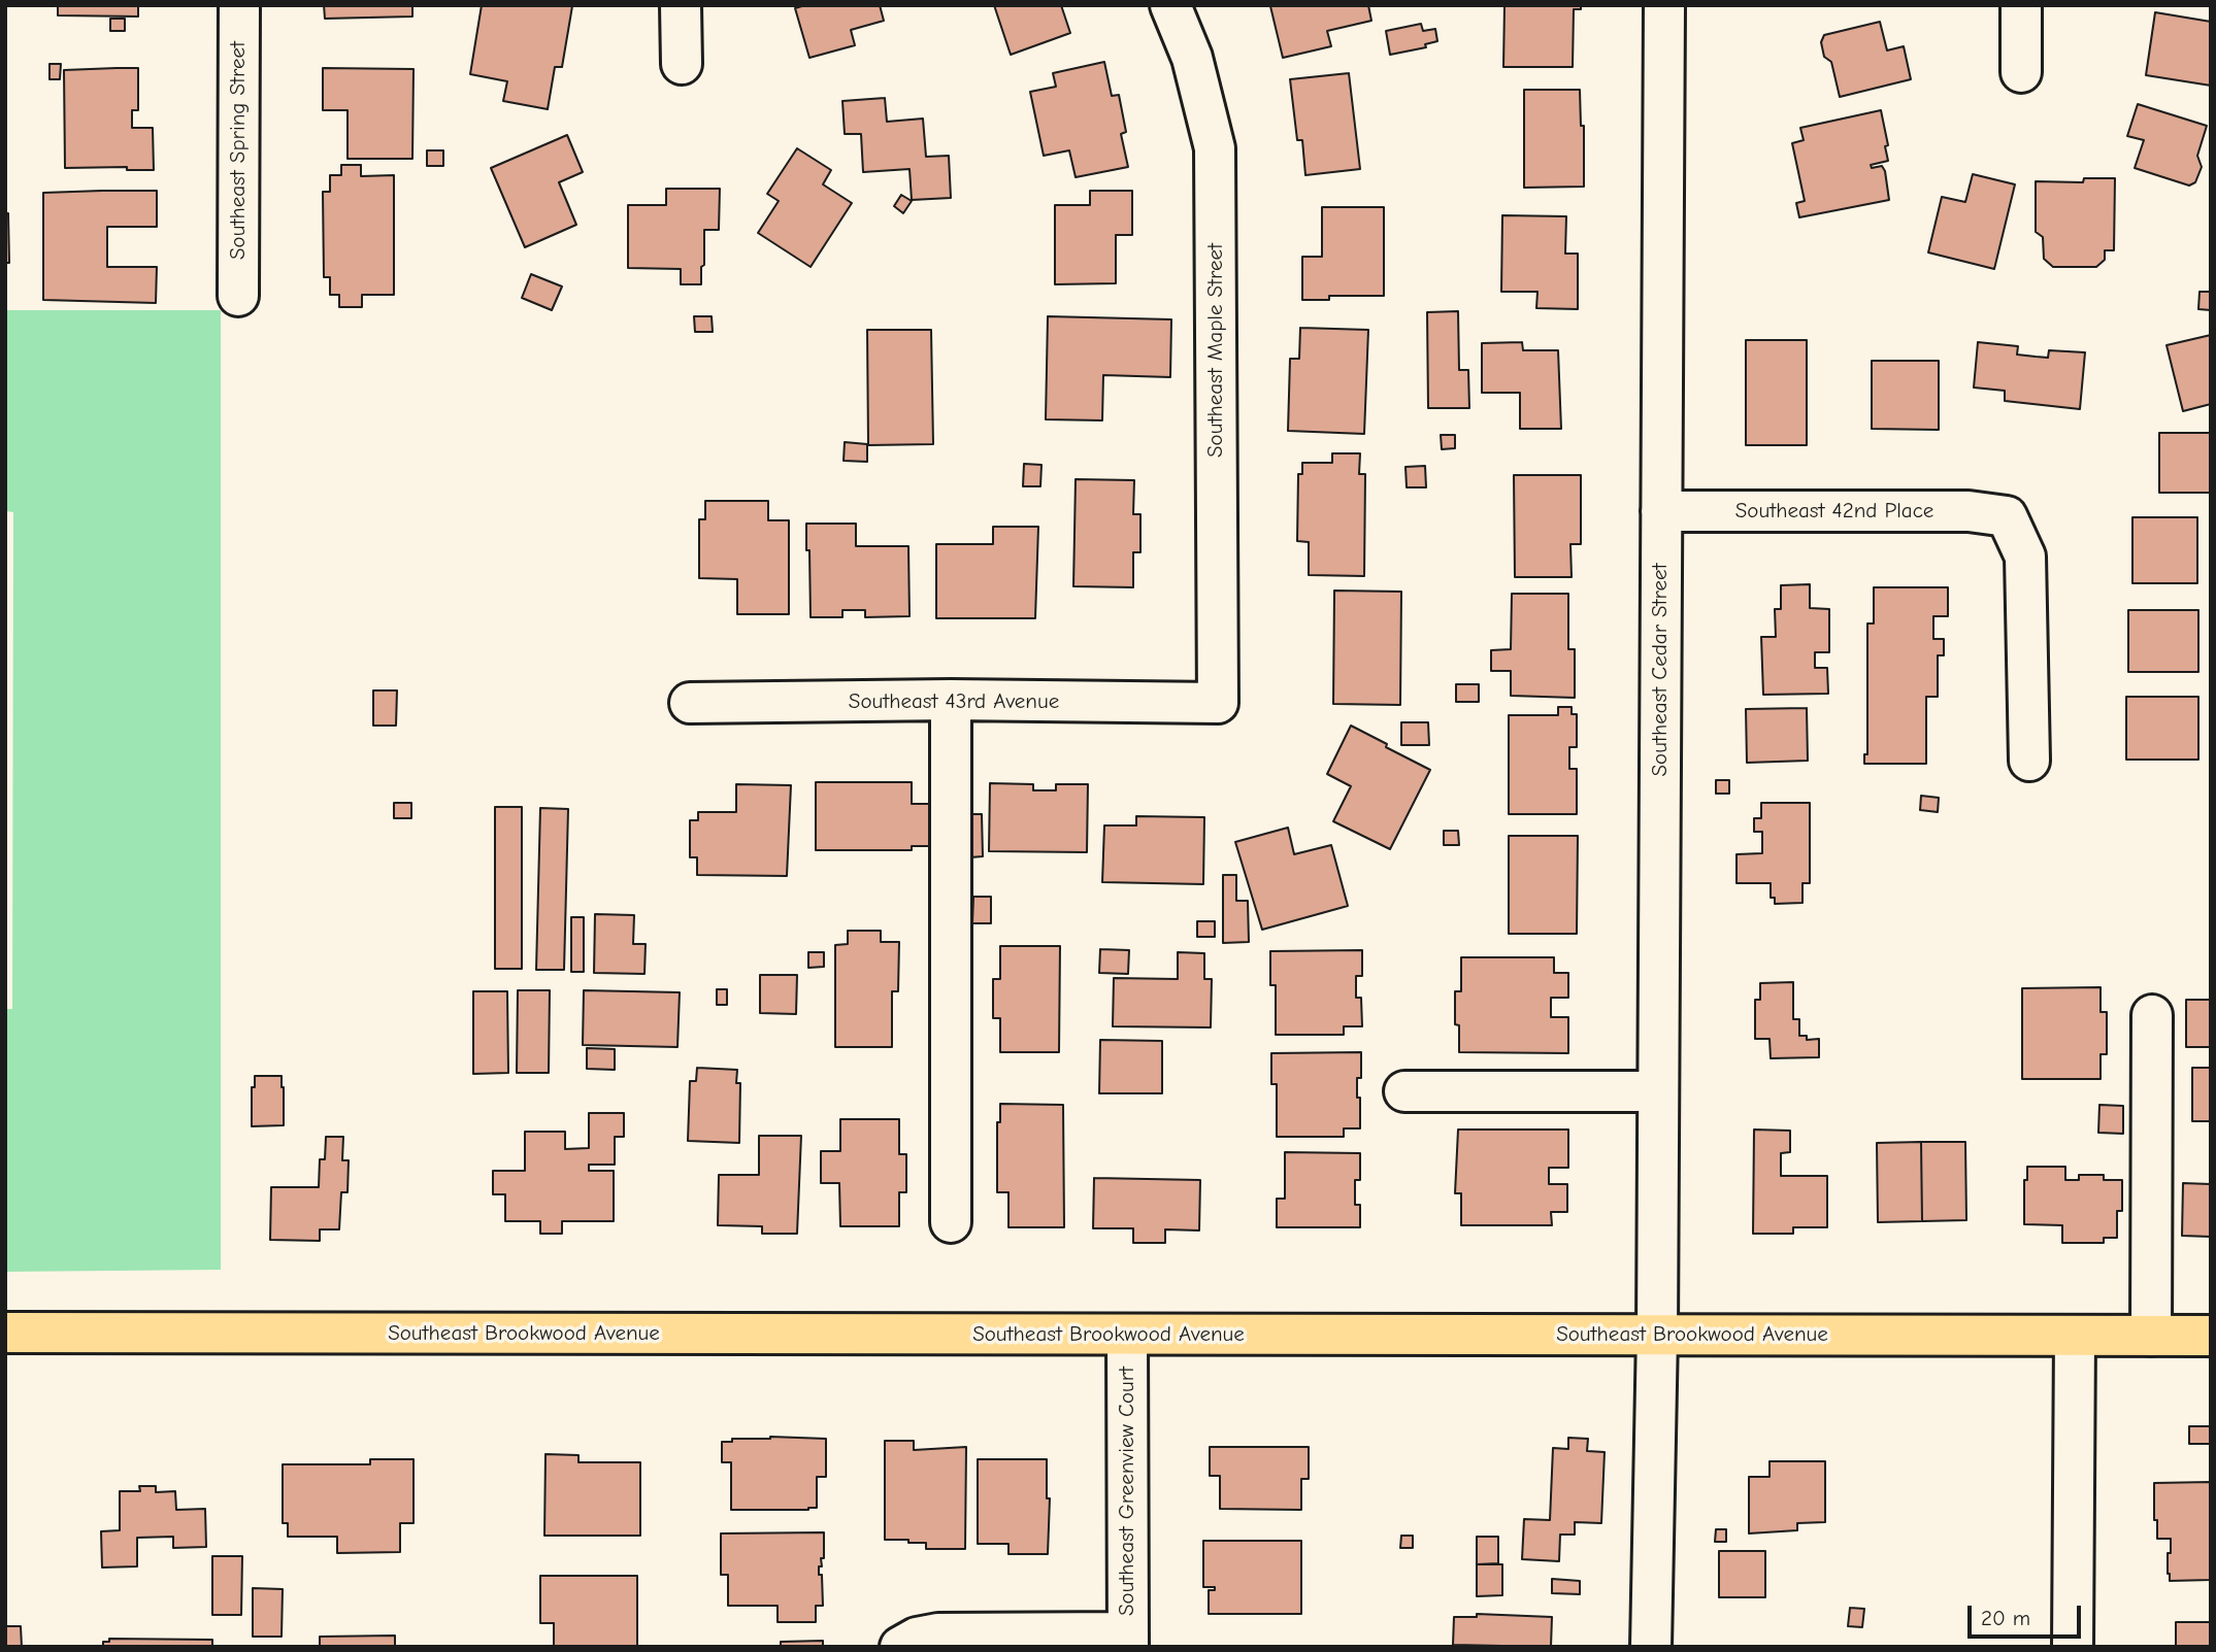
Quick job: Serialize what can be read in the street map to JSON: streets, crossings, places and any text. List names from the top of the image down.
{
  "streets": {
    "main road": ["Southeast Brookwood Avenue"],
    "street": [
      "Southeast Spring Street",
      "Southeast Maple Street",
      "Southeast 42nd Place",
      "Southeast Cedar Street",
      "Southeast 43rd Avenue",
      "Southeast Greenview Court"
    ]
  },
  "crossings": [
    ["Southeast Maple Street", "Southeast 43rd Avenue"],
    ["Southeast 42nd Place", "Southeast Cedar Street"],
    ["Southeast Cedar Street", "Southeast Brookwood Avenue"],
    ["Southeast Brookwood Avenue", "Southeast Greenview Court"]
  ],
  "scale_bar": "20 m"
}
